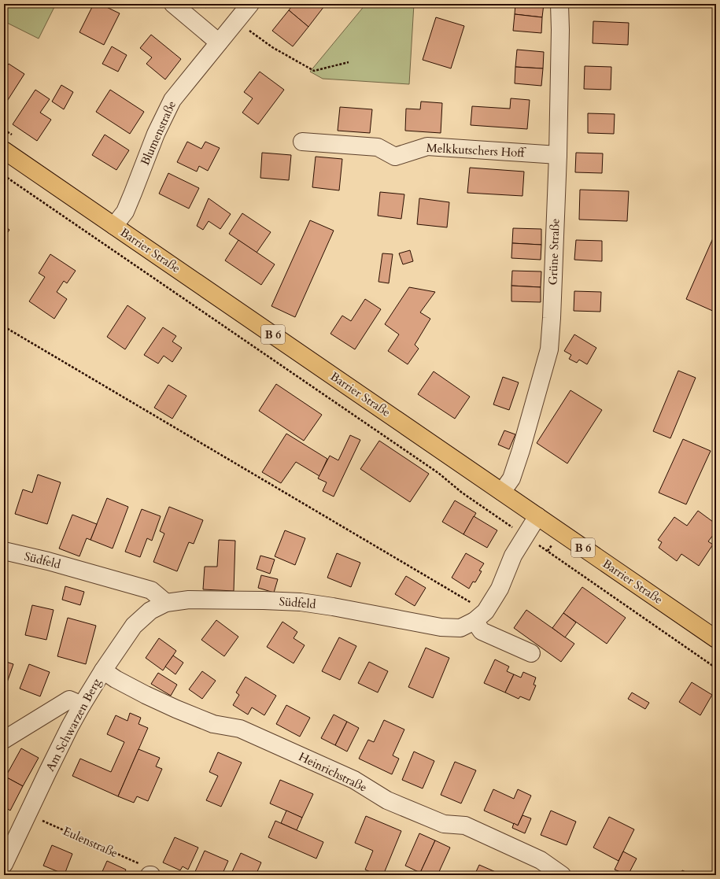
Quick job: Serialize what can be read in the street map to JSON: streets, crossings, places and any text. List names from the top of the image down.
{
  "streets": {
    "main road": ["Barrier Straße", "B 6"],
    "street": [
      "Blumenstraße",
      "Melkkutschers Hoff",
      "Grüne Straße",
      "Südfeld",
      "Am Schwarzen Berg",
      "Heinrichstraße"
    ],
    "path": ["Eulenstraße"]
  },
  "crossings": [
    ["Blumenstraße", "Barrier Straße"],
    ["Melkkutschers Hoff", "Grüne Straße"],
    ["Barrier Straße", "Grüne Straße"],
    ["Südfeld", "Am Schwarzen Berg"],
    ["Am Schwarzen Berg", "Heinrichstraße"],
    ["Am Schwarzen Berg", "Eulenstraße"]
  ]
}
